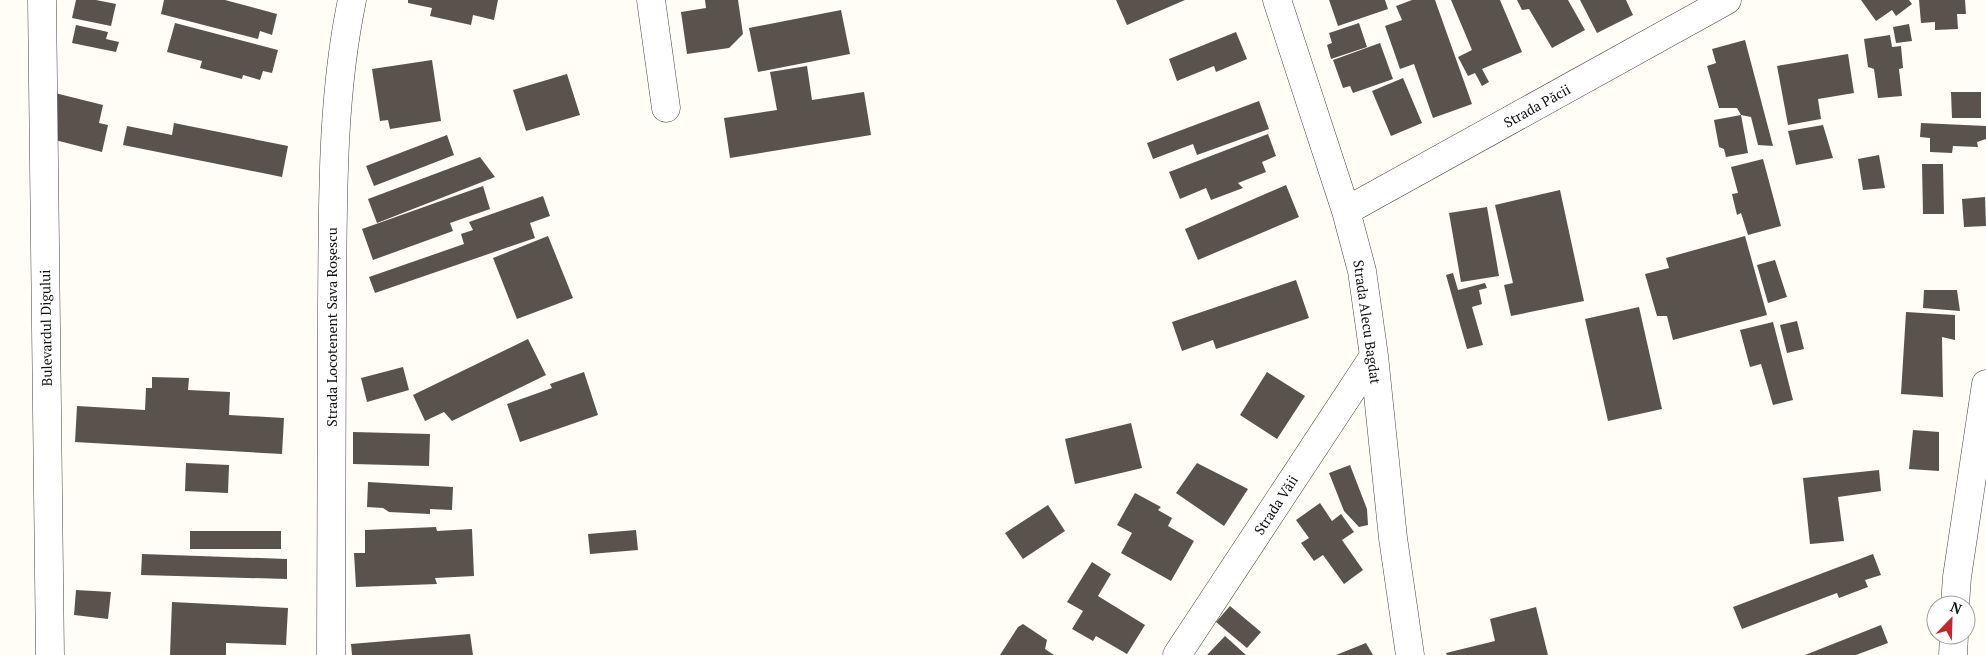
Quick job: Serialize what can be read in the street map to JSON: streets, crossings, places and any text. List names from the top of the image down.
{
  "streets": {
    "street": [
      "Strada Păcii",
      "Strada Alecu Bagdat",
      "Strada Locotenent Sava Roșescu",
      "Bulevardul Digului",
      "Strada Văii"
    ]
  },
  "crossings": [
    ["Strada Păcii", "Strada Alecu Bagdat"],
    ["Strada Alecu Bagdat", "Strada Văii"]
  ],
  "north": "top right"
}
